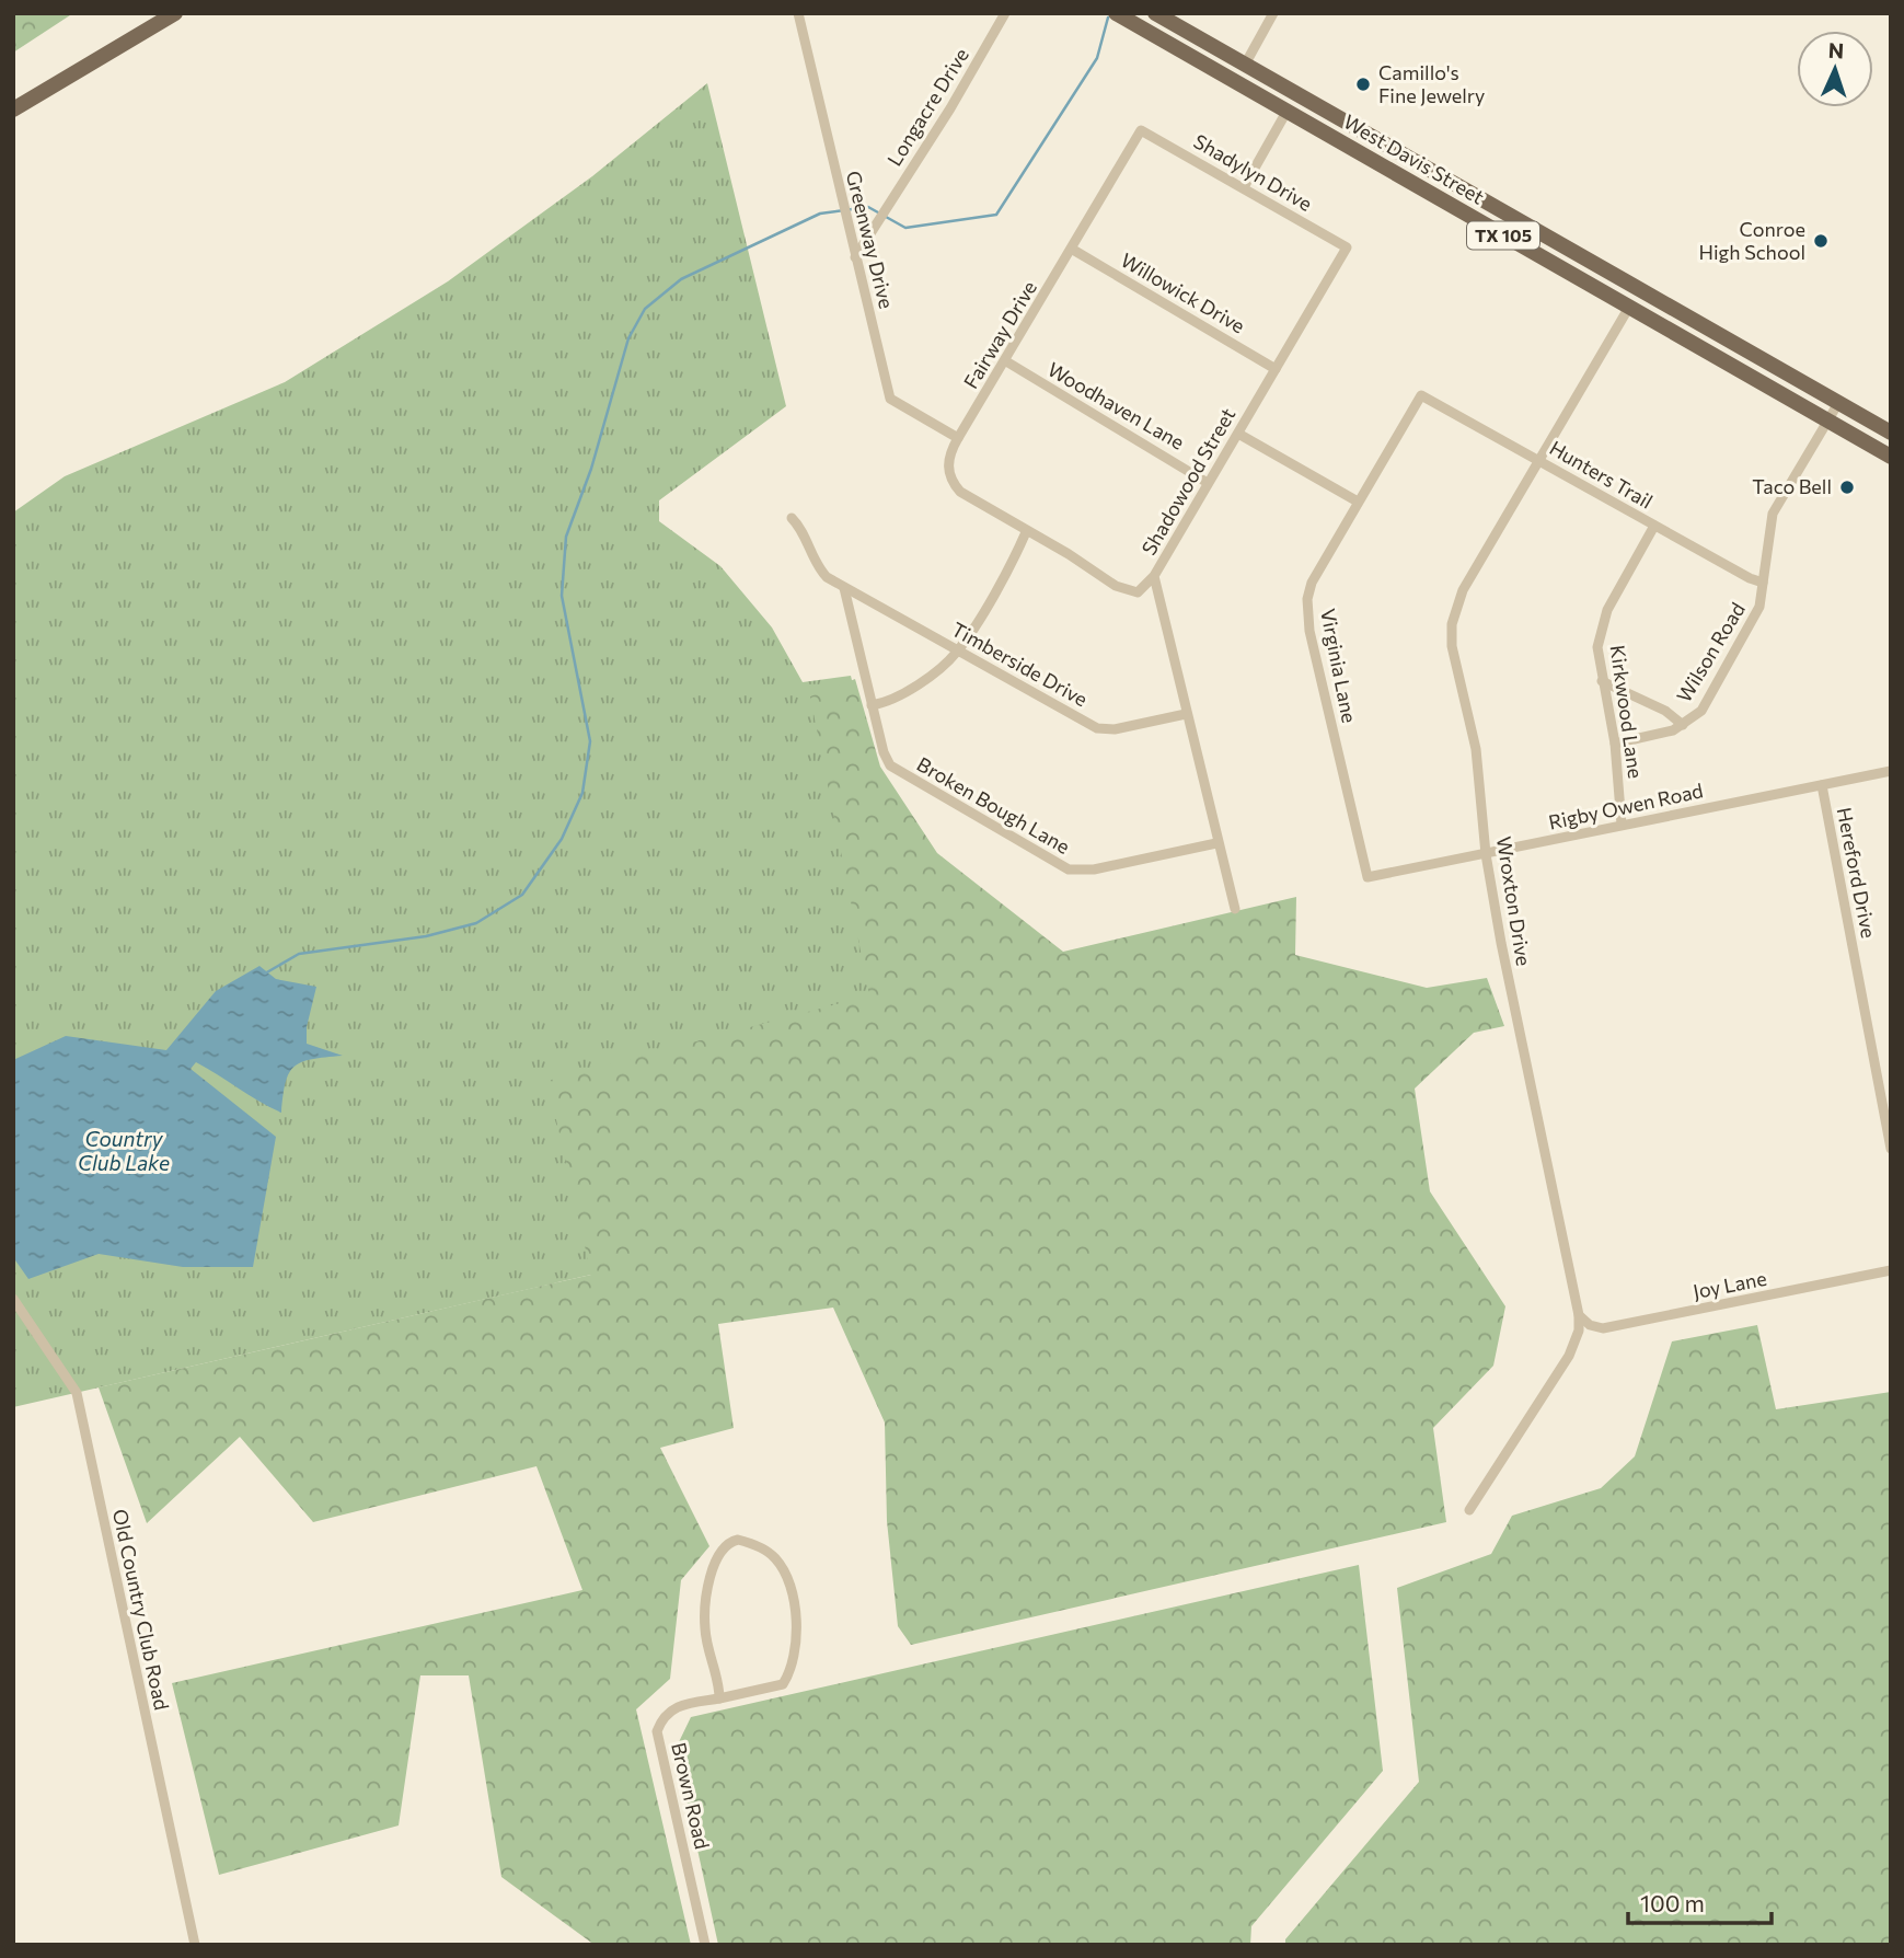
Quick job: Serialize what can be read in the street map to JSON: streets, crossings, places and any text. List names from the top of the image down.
{
  "streets": {
    "main road": ["West Davis Street", "TX 105"],
    "street": [
      "Longacre Drive",
      "Shadylyn Drive",
      "Greenway Drive",
      "Willowick Drive",
      "Fairway Drive",
      "Woodhaven Lane",
      "Hunters Trail",
      "Shadowood Street",
      "Wilson Road",
      "Timberside Drive",
      "Virginia Lane",
      "Kirkwood Lane",
      "Broken Bough Lane",
      "Rigby Owen Road",
      "Hereford Drive",
      "Wroxton Drive",
      "Joy Lane",
      "Old Country Club Road",
      "Brown Road"
    ]
  },
  "crossings": [
    ["Longacre Drive", "Greenway Drive"],
    ["West Davis Street", "Wilson Road"],
    ["West Davis Street", "Wroxton Drive"],
    ["Shadylyn Drive", "Fairway Drive"],
    ["Shadylyn Drive", "Shadowood Street"],
    ["Greenway Drive", "Fairway Drive"],
    ["Willowick Drive", "Fairway Drive"],
    ["Willowick Drive", "Shadowood Street"],
    ["Fairway Drive", "Woodhaven Lane"],
    ["Woodhaven Lane", "Shadowood Street"],
    ["Hunters Trail", "Wilson Road"],
    ["Hunters Trail", "Virginia Lane"],
    ["Hunters Trail", "Kirkwood Lane"],
    ["Hunters Trail", "Wroxton Drive"],
    ["Shadowood Street", "Timberside Drive"],
    ["Shadowood Street", "Broken Bough Lane"],
    ["Wilson Road", "Kirkwood Lane"],
    ["Timberside Drive", "Broken Bough Lane"],
    ["Virginia Lane", "Rigby Owen Road"],
    ["Kirkwood Lane", "Rigby Owen Road"],
    ["Rigby Owen Road", "Hereford Drive"],
    ["Rigby Owen Road", "Wroxton Drive"],
    ["Wroxton Drive", "Joy Lane"]
  ],
  "water": ["Country Club Lake"],
  "places": ["Camillo's Fine Jewelry", "Conroe High School", "Taco Bell"],
  "scale_bar": "100 m",
  "north": "top"
}
